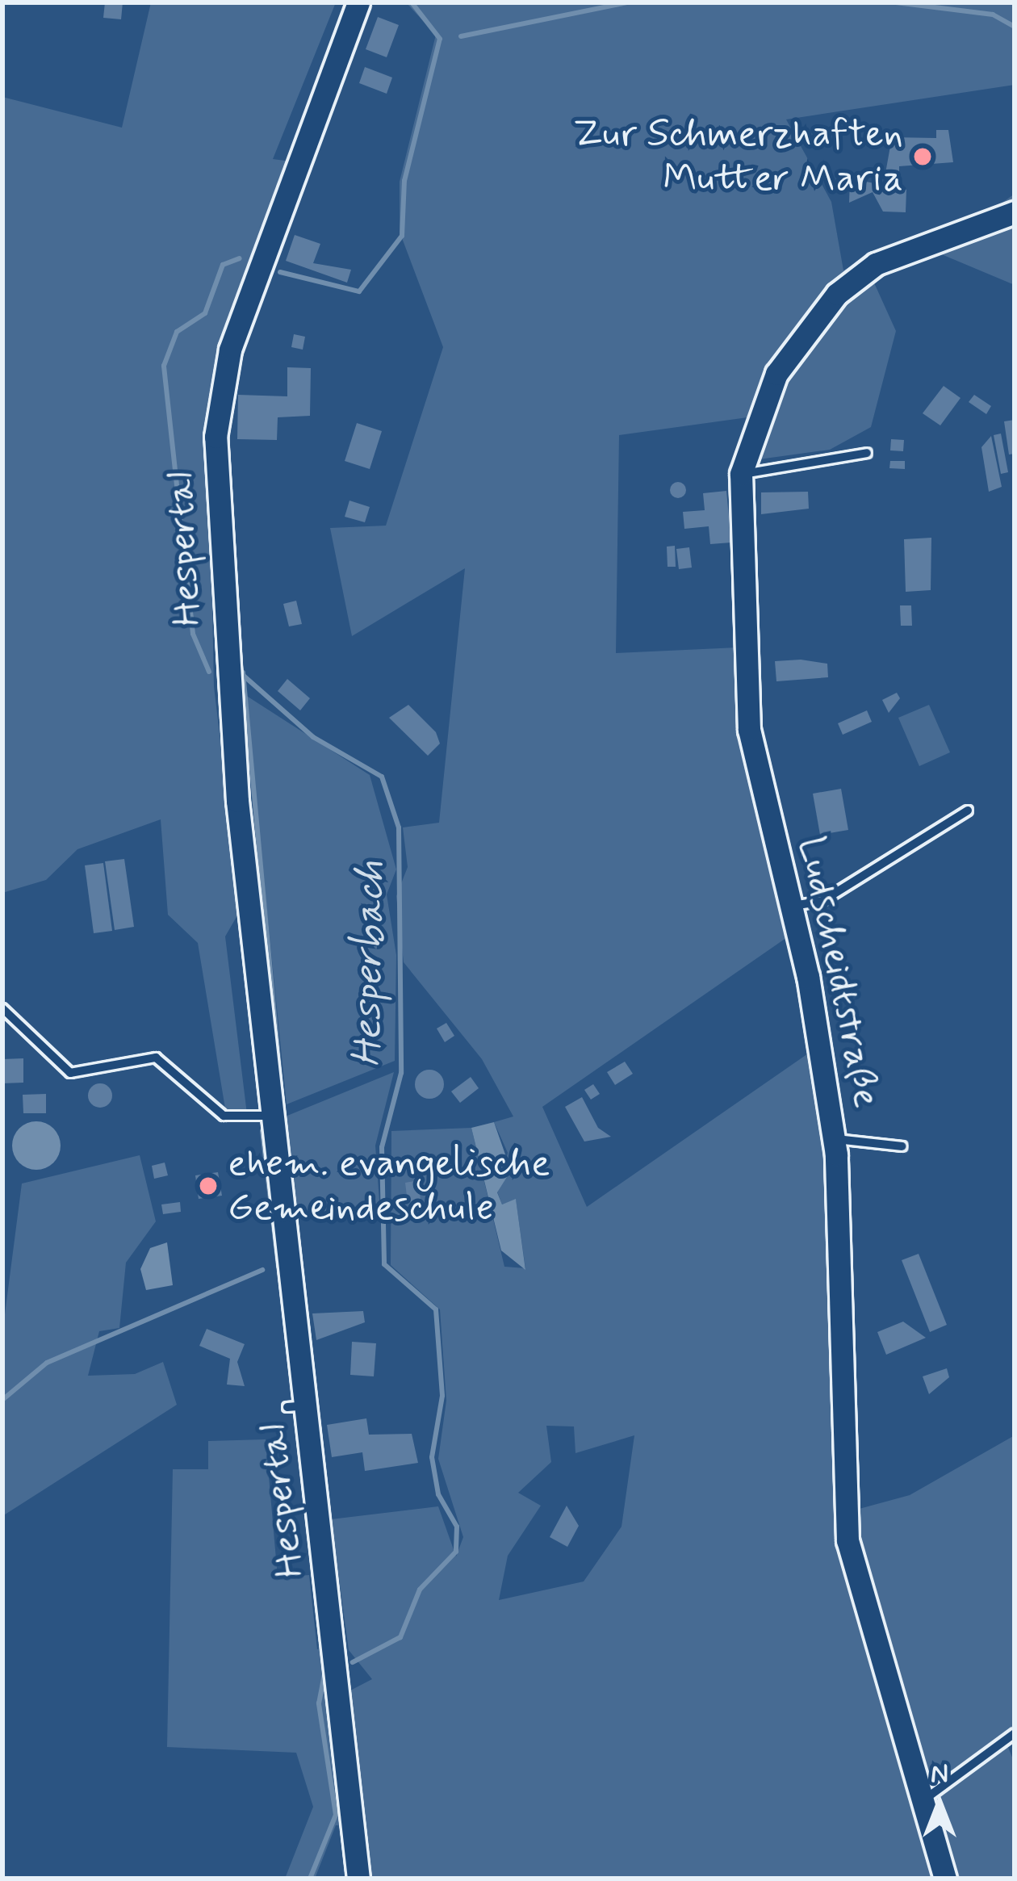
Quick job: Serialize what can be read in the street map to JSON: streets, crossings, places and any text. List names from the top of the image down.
{
  "streets": {
    "main road": ["Hespertal", "Ludscheidtstraße"]
  },
  "water": ["Hesperbach"],
  "places": ["Zur Schmerzhaften Mutter Maria", "ehem. evangelische Gemeindeschule"],
  "north": "top"
}
